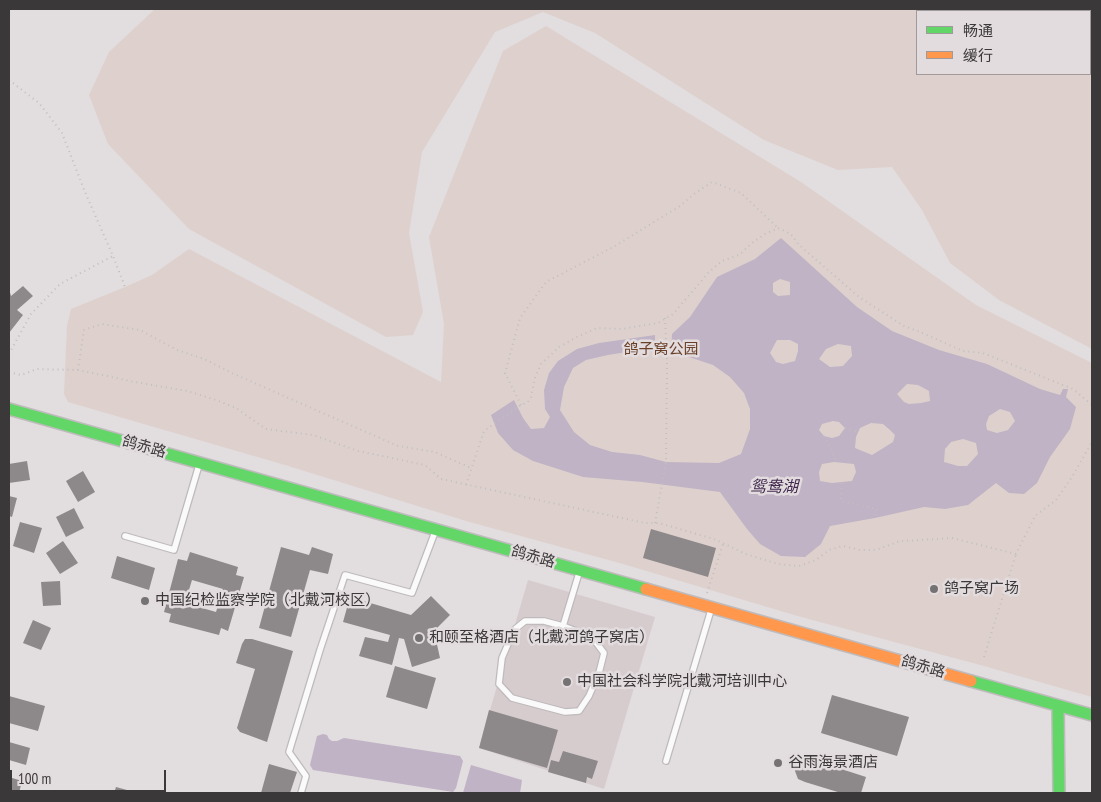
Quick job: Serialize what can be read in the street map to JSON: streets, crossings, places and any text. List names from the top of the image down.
{
  "streets": {
    "main road": ["鸽赤路"]
  },
  "water": ["鸳鸯湖"],
  "parks": ["鸽子窝公园"],
  "places": [
    "鸽子窝广场",
    "中国纪检监察学院（北戴河校区）",
    "和颐至格酒店（北戴河鸽子窝店）",
    "中国社会科学院北戴河培训中心",
    "谷雨海景酒店"
  ],
  "legend": ["畅通", "缓行"],
  "scale_bar": "100 m"
}
